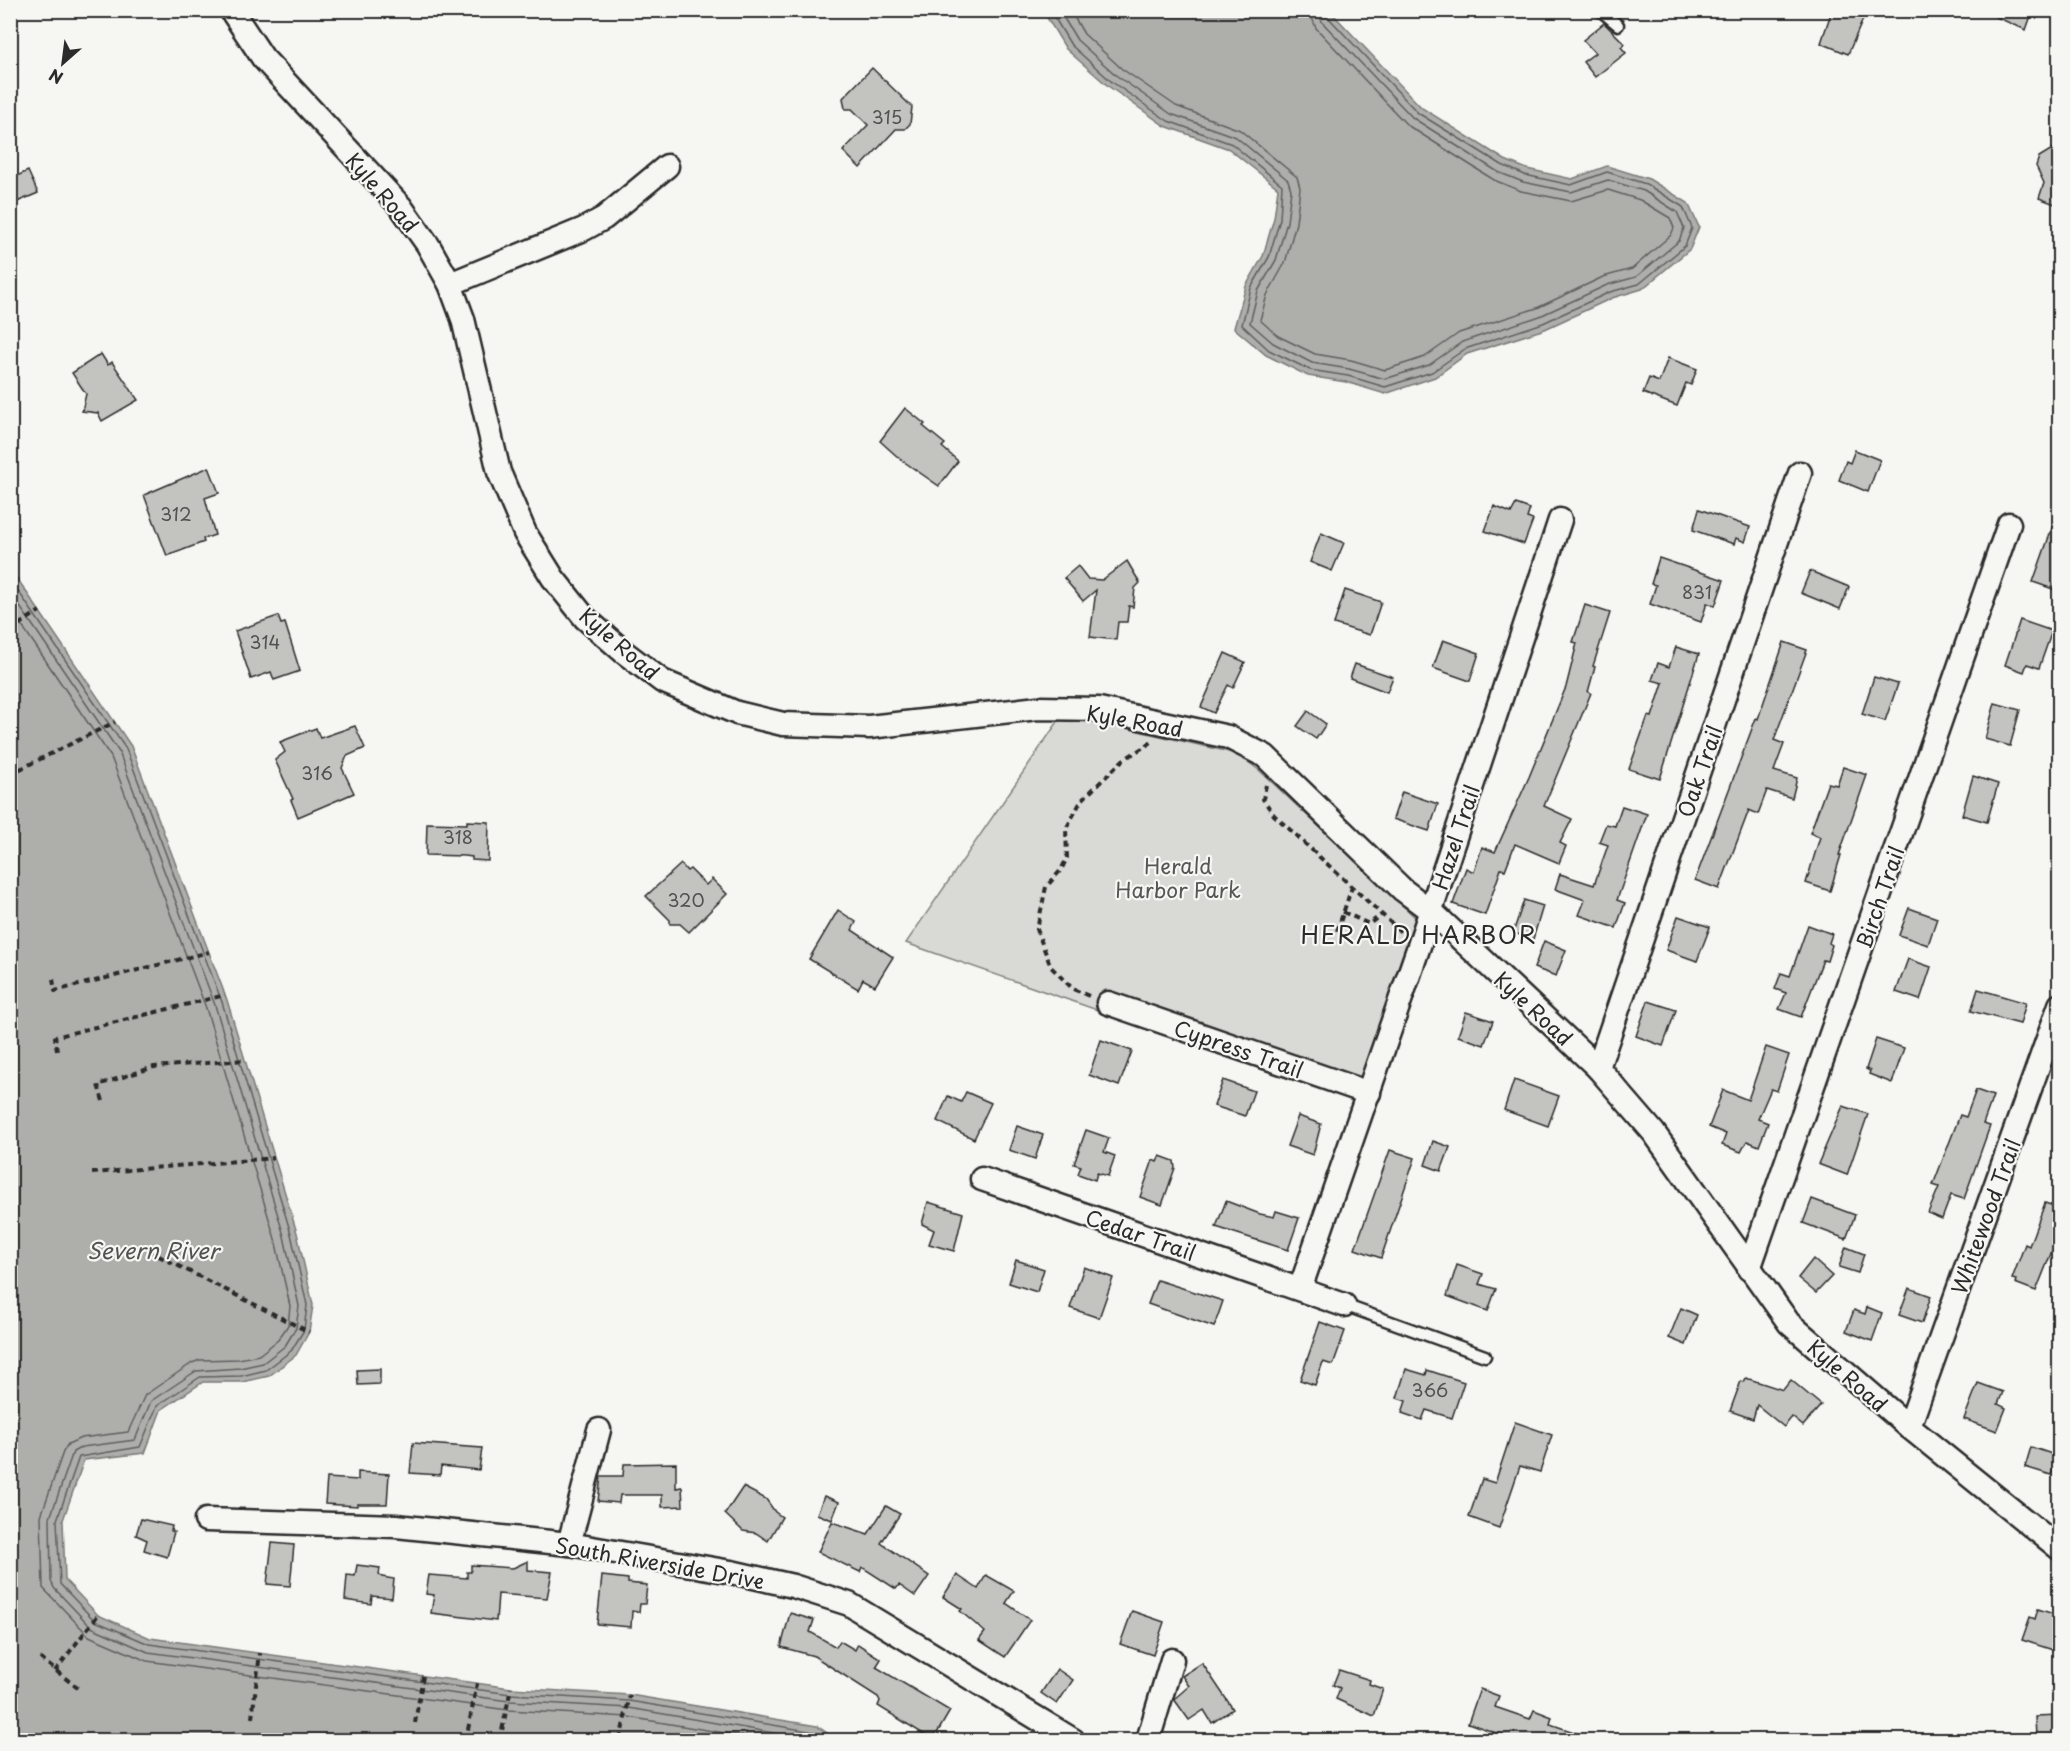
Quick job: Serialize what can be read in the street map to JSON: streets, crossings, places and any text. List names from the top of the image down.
{
  "streets": {
    "street": [
      "Kyle Road",
      "Oak Trail",
      "Hazel Trail",
      "Birch Trail",
      "Cypress Trail",
      "Whitewood Trail",
      "Cedar Trail",
      "South Riverside Drive"
    ]
  },
  "crossings": [
    ["Kyle Road", "Oak Trail"],
    ["Kyle Road", "Hazel Trail"],
    ["Kyle Road", "Birch Trail"],
    ["Kyle Road", "Whitewood Trail"],
    ["Hazel Trail", "Cypress Trail"],
    ["Hazel Trail", "Cedar Trail"]
  ],
  "districts": ["HERALD HARBOR"],
  "water": ["Severn River"],
  "parks": ["Herald Harbor Park"],
  "house_numbers": [
    "315",
    "312",
    "831",
    "314",
    "316",
    "318",
    "320",
    "366"
  ],
  "north": "bottom left"
}
